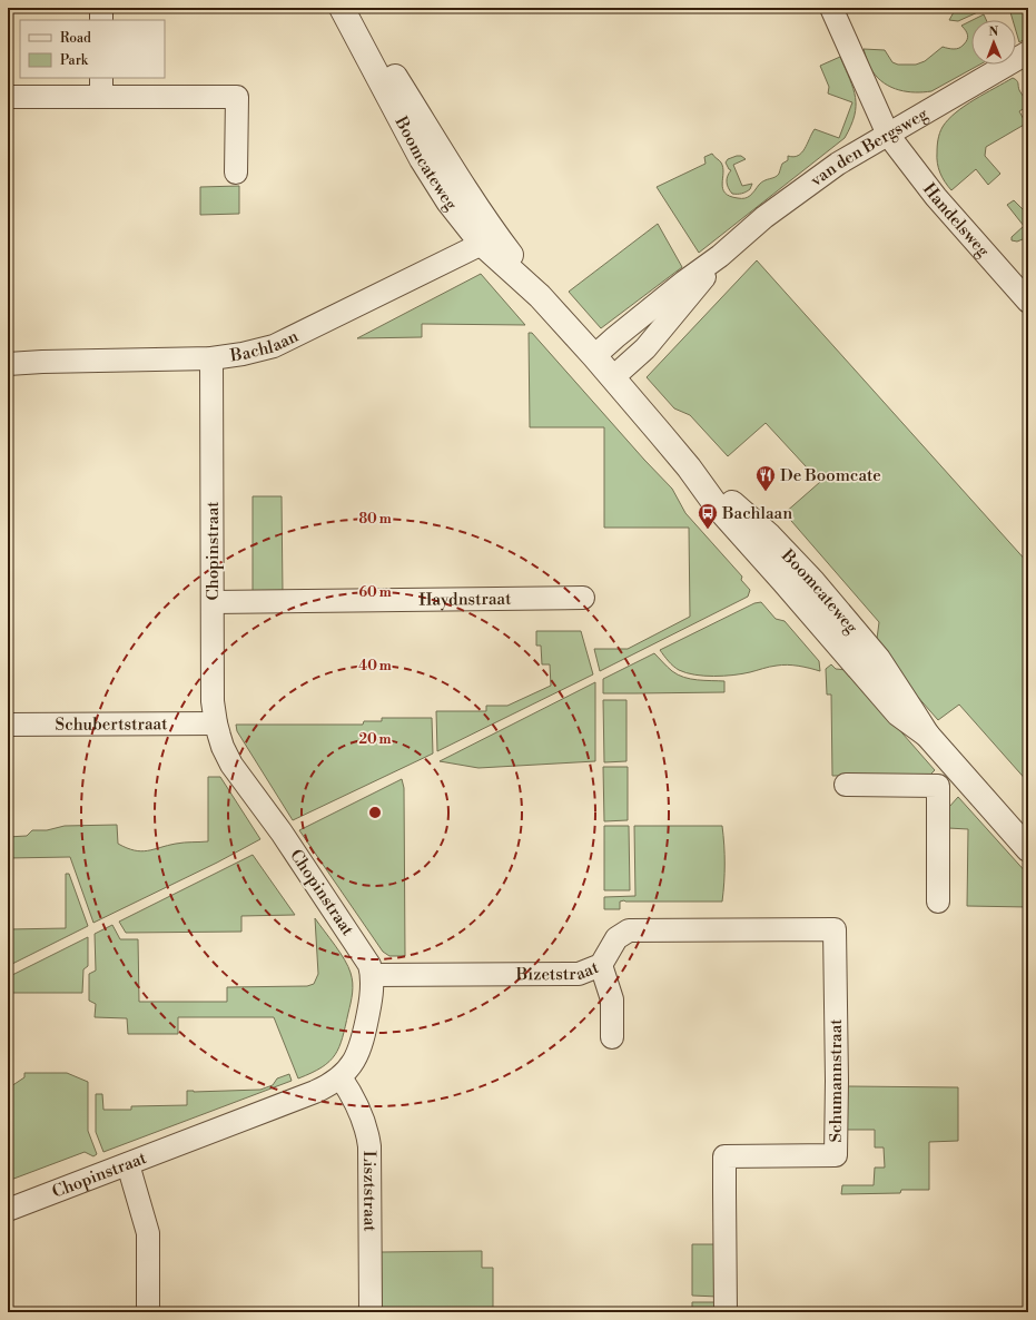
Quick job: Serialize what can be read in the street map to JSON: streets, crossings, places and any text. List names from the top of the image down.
{
  "streets": {
    "street": [
      "van den Bergsweg",
      "Boomcateweg",
      "Handelsweg",
      "Bachlaan",
      "Chopinstraat",
      "Haydnstraat",
      "Schubertstraat",
      "Bizetstraat",
      "Schumannstraat",
      "Lisztstraat"
    ]
  },
  "crossings": [
    ["van den Bergsweg", "Boomcateweg"],
    ["van den Bergsweg", "Handelsweg"],
    ["Boomcateweg", "Bachlaan"],
    ["Bachlaan", "Chopinstraat"],
    ["Chopinstraat", "Haydnstraat"],
    ["Chopinstraat", "Schubertstraat"],
    ["Chopinstraat", "Bizetstraat"],
    ["Chopinstraat", "Lisztstraat"],
    ["Bizetstraat", "Schumannstraat"]
  ],
  "places": {
    "restaurant": ["De Boomcate"],
    "bus stop": ["Bachlaan"]
  },
  "legend": ["Road", "Park"],
  "north": "top",
  "rings": [
    "80 m",
    "60 m",
    "40 m",
    "20 m"
  ]
}
